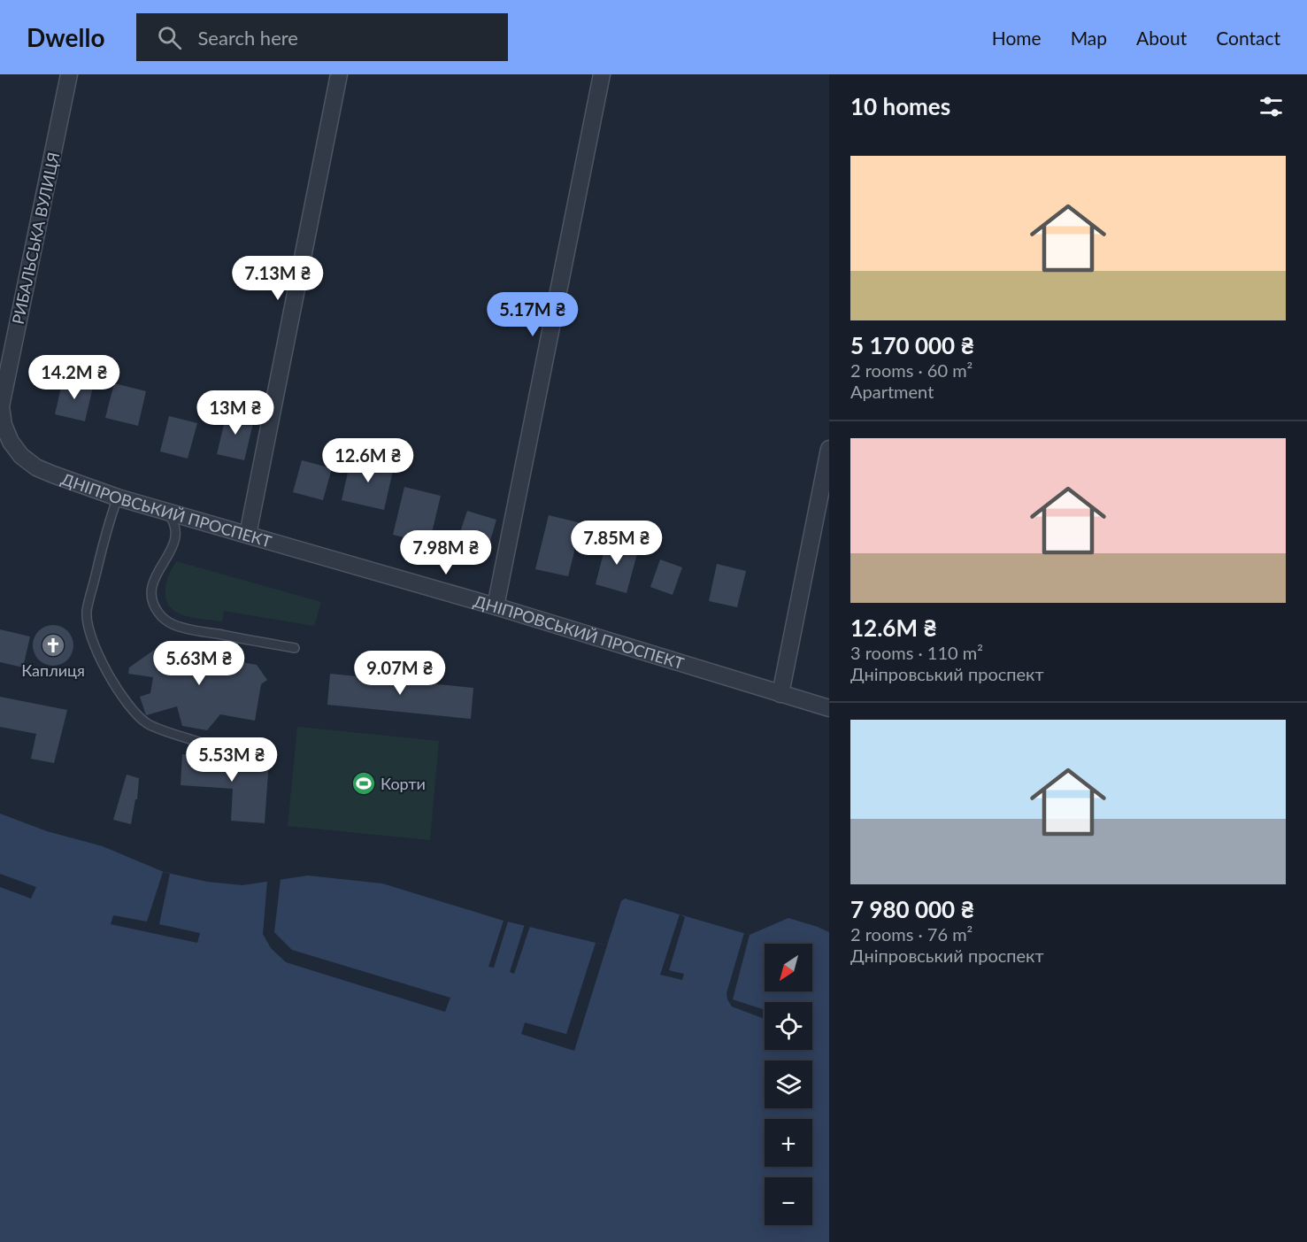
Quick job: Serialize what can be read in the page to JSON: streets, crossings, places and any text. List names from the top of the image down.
{
  "streets": {
    "street": ["РИБАЛЬСЬКА ВУЛИЦЯ", "ДНІПРОВСЬКИЙ ПРОСПЕКТ"]
  },
  "crossings": [
    ["РИБАЛЬСЬКА ВУЛИЦЯ", "ДНІПРОВСЬКИЙ ПРОСПЕКТ"]
  ],
  "places": {
    "church": ["Каплиця"],
    "sports": ["Корти"]
  },
  "north": "bottom left",
  "page": {
    "header": "Dwello",
    "search": "Search here",
    "nav": [
      "Home",
      "Map",
      "About",
      "Contact"
    ],
    "heading": "10 homes",
    "list": [
      {
        "name": "5 170 000 ₴",
        "note": "2 rooms · 60 m² · Apartment"
      },
      {
        "name": "12.6M ₴",
        "note": "3 rooms · 110 m² · Дніпровський проспект"
      },
      {
        "name": "7 980 000 ₴",
        "note": "2 rooms · 76 m² · Дніпровський проспект"
      }
    ],
    "price": [
      "7.13M ₴",
      "5.17M ₴",
      "14.2M ₴",
      "13M ₴",
      "12.6M ₴",
      "7.85M ₴",
      "7.98M ₴",
      "5.63M ₴",
      "9.07M ₴",
      "5.53M ₴"
    ],
    "map_buttons": ["+", "−"]
  }
}
